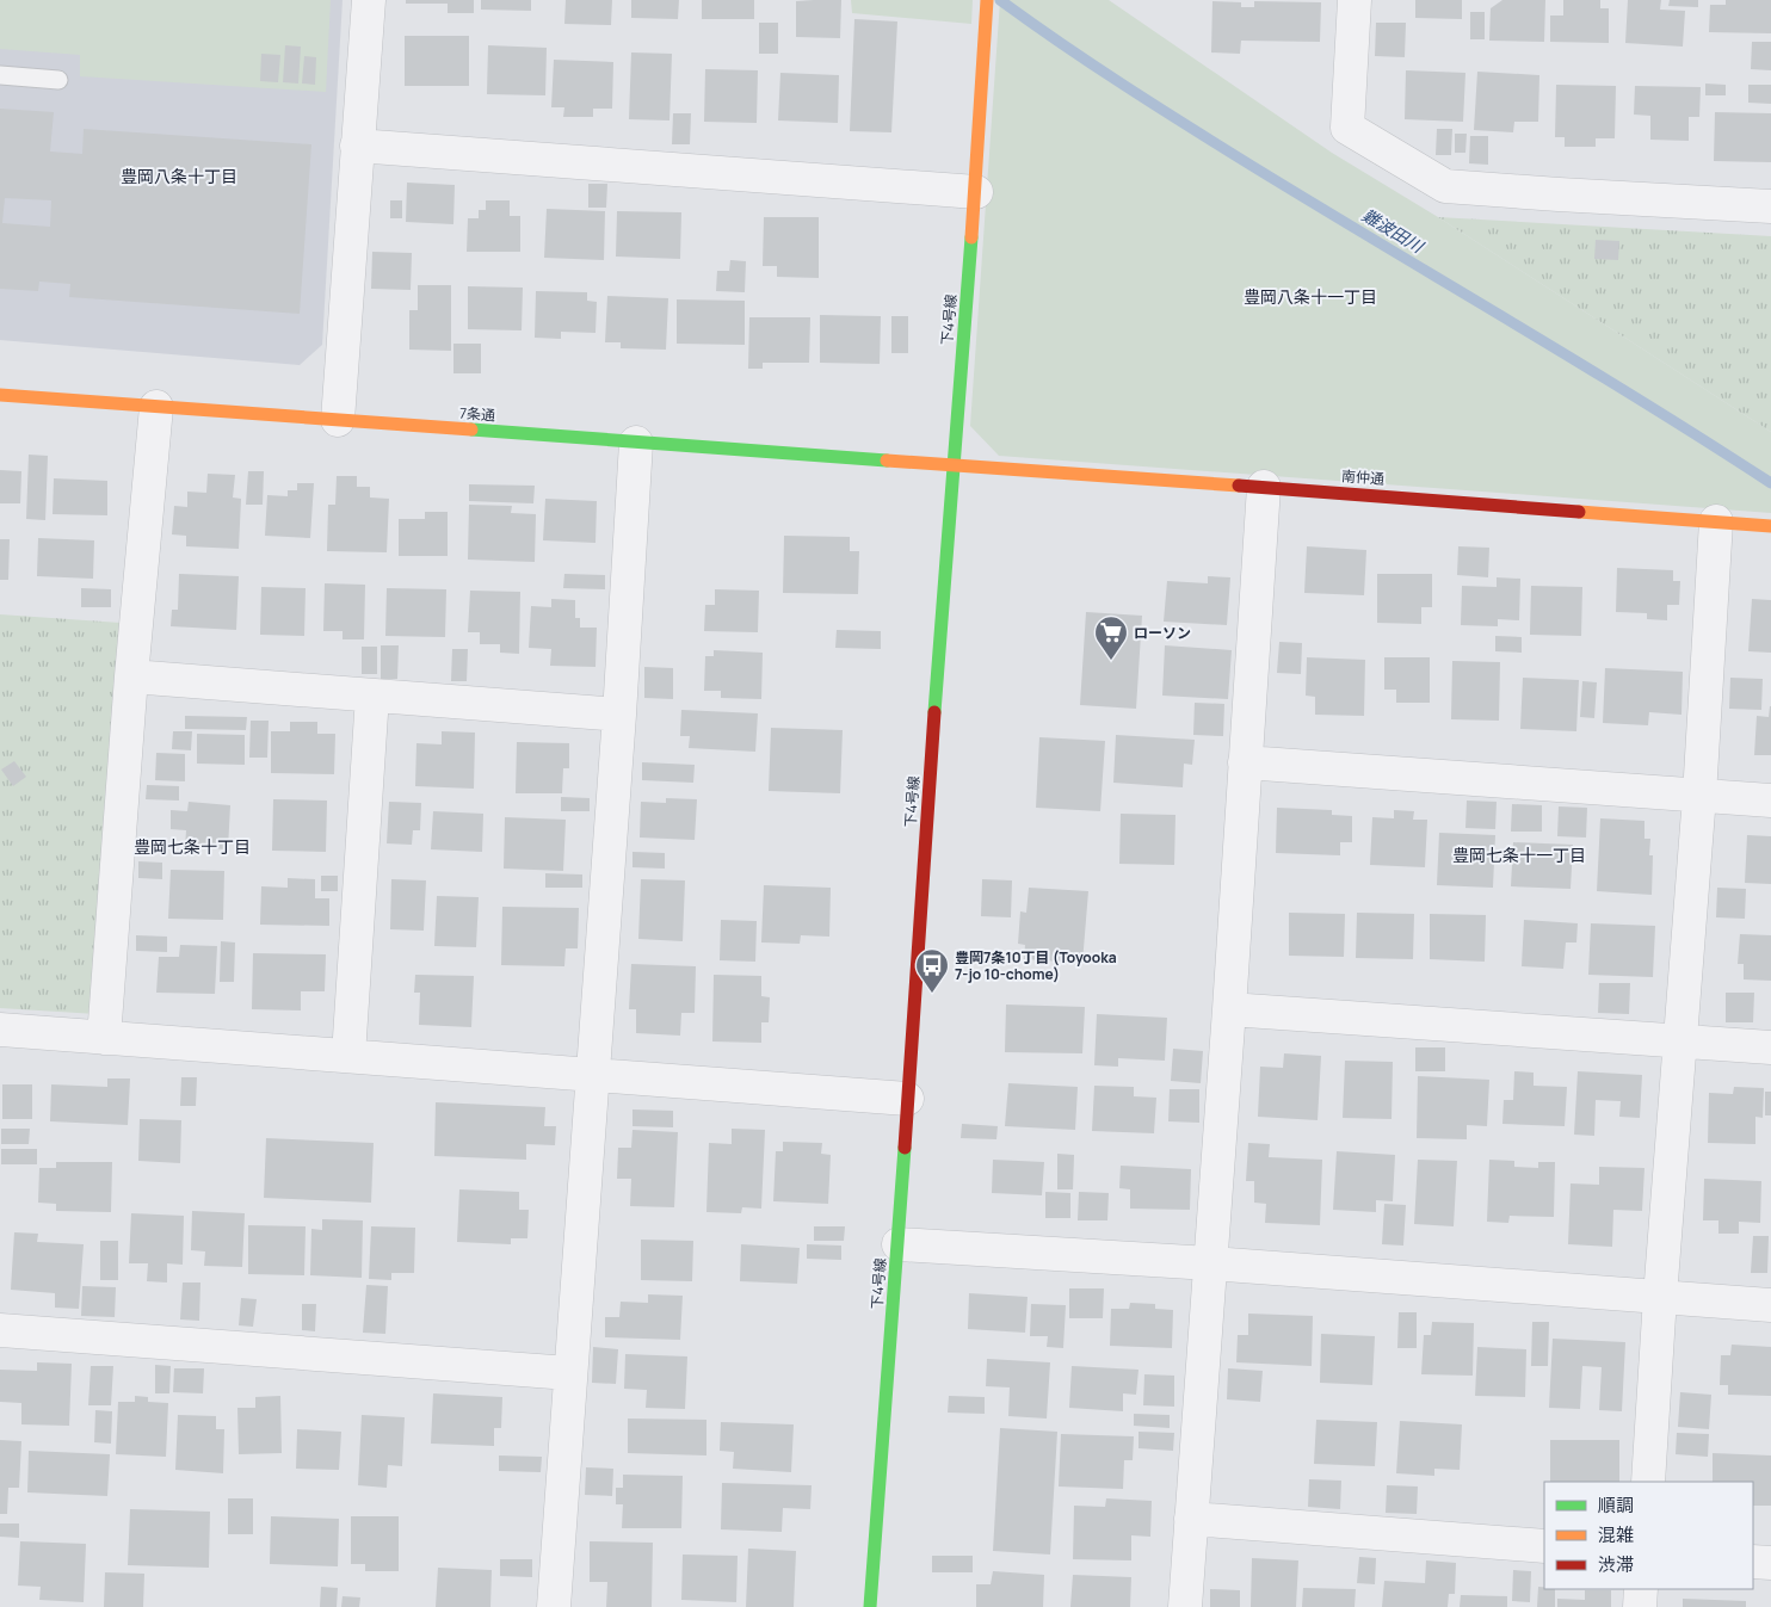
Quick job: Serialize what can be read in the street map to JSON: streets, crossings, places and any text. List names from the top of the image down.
{
  "streets": {
    "street": ["下4号線", "7条通", "南仲通"]
  },
  "crossings": [
    ["下4号線", "7条通"],
    ["下4号線", "南仲通"],
    ["7条通", "南仲通"]
  ],
  "districts": [
    "豊岡八条十丁目",
    "豊岡八条十一丁目",
    "豊岡七条十丁目",
    "豊岡七条十一丁目"
  ],
  "water": ["難波田川"],
  "places": {
    "supermarket": ["ローソン"],
    "bus stop": ["豊岡7条10丁目 (Toyooka 7-jo 10-chome)"]
  },
  "legend": ["順調", "混雑", "渋滞"]
}
